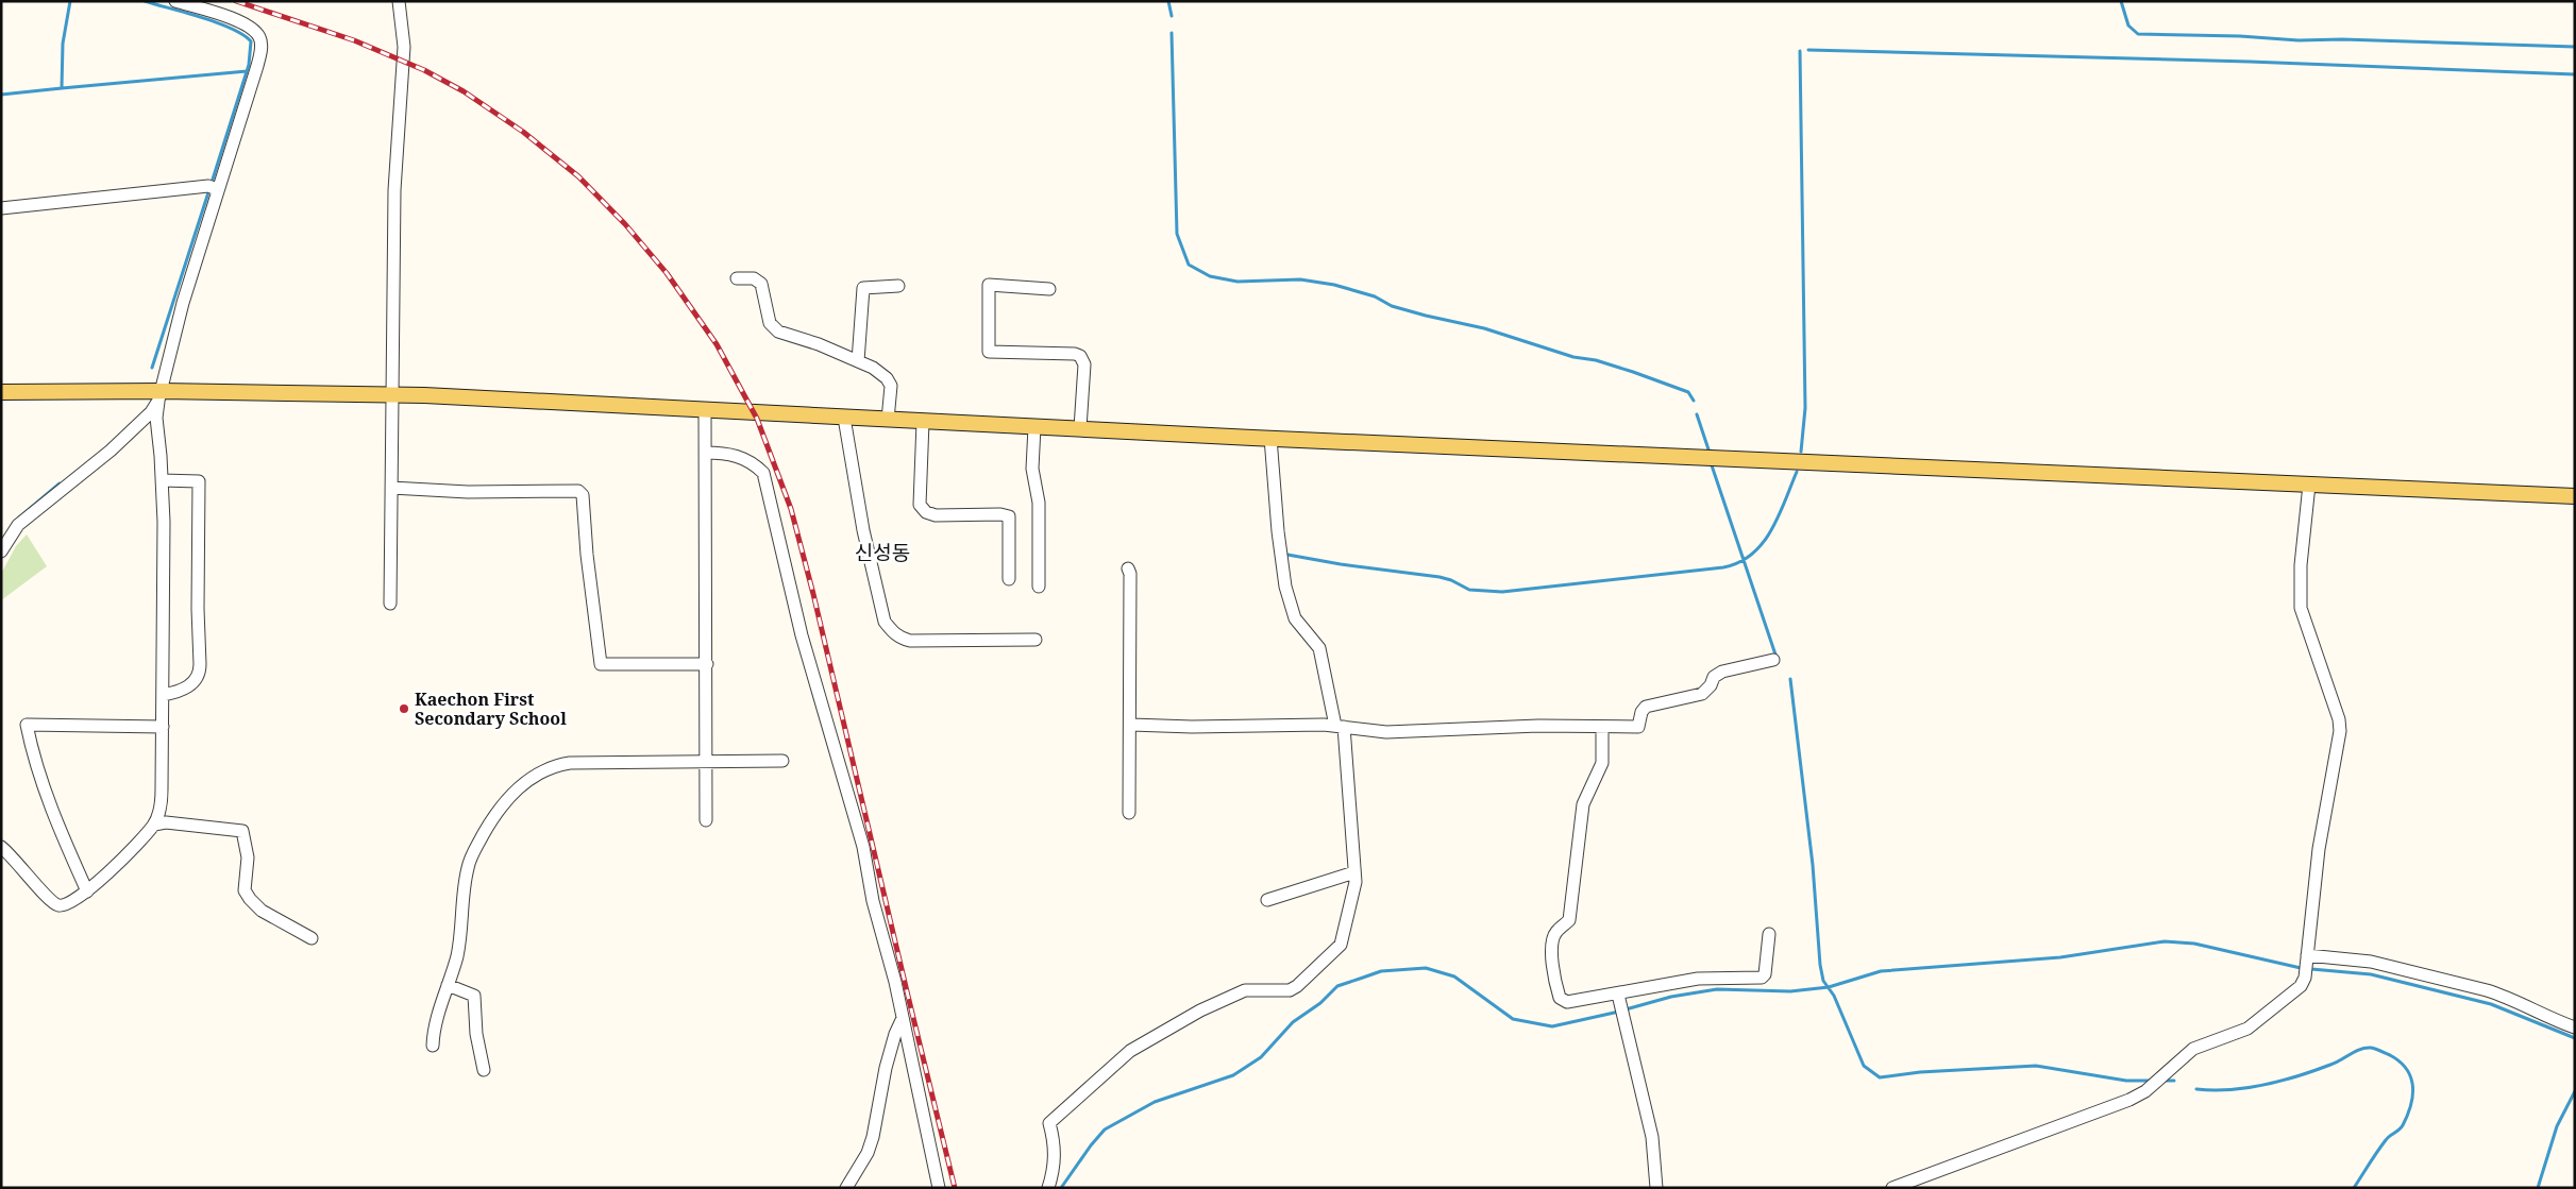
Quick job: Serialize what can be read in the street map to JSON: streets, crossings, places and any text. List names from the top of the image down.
{
  "districts": ["신성동"],
  "places": ["Kaechon First Secondary School"]
}
